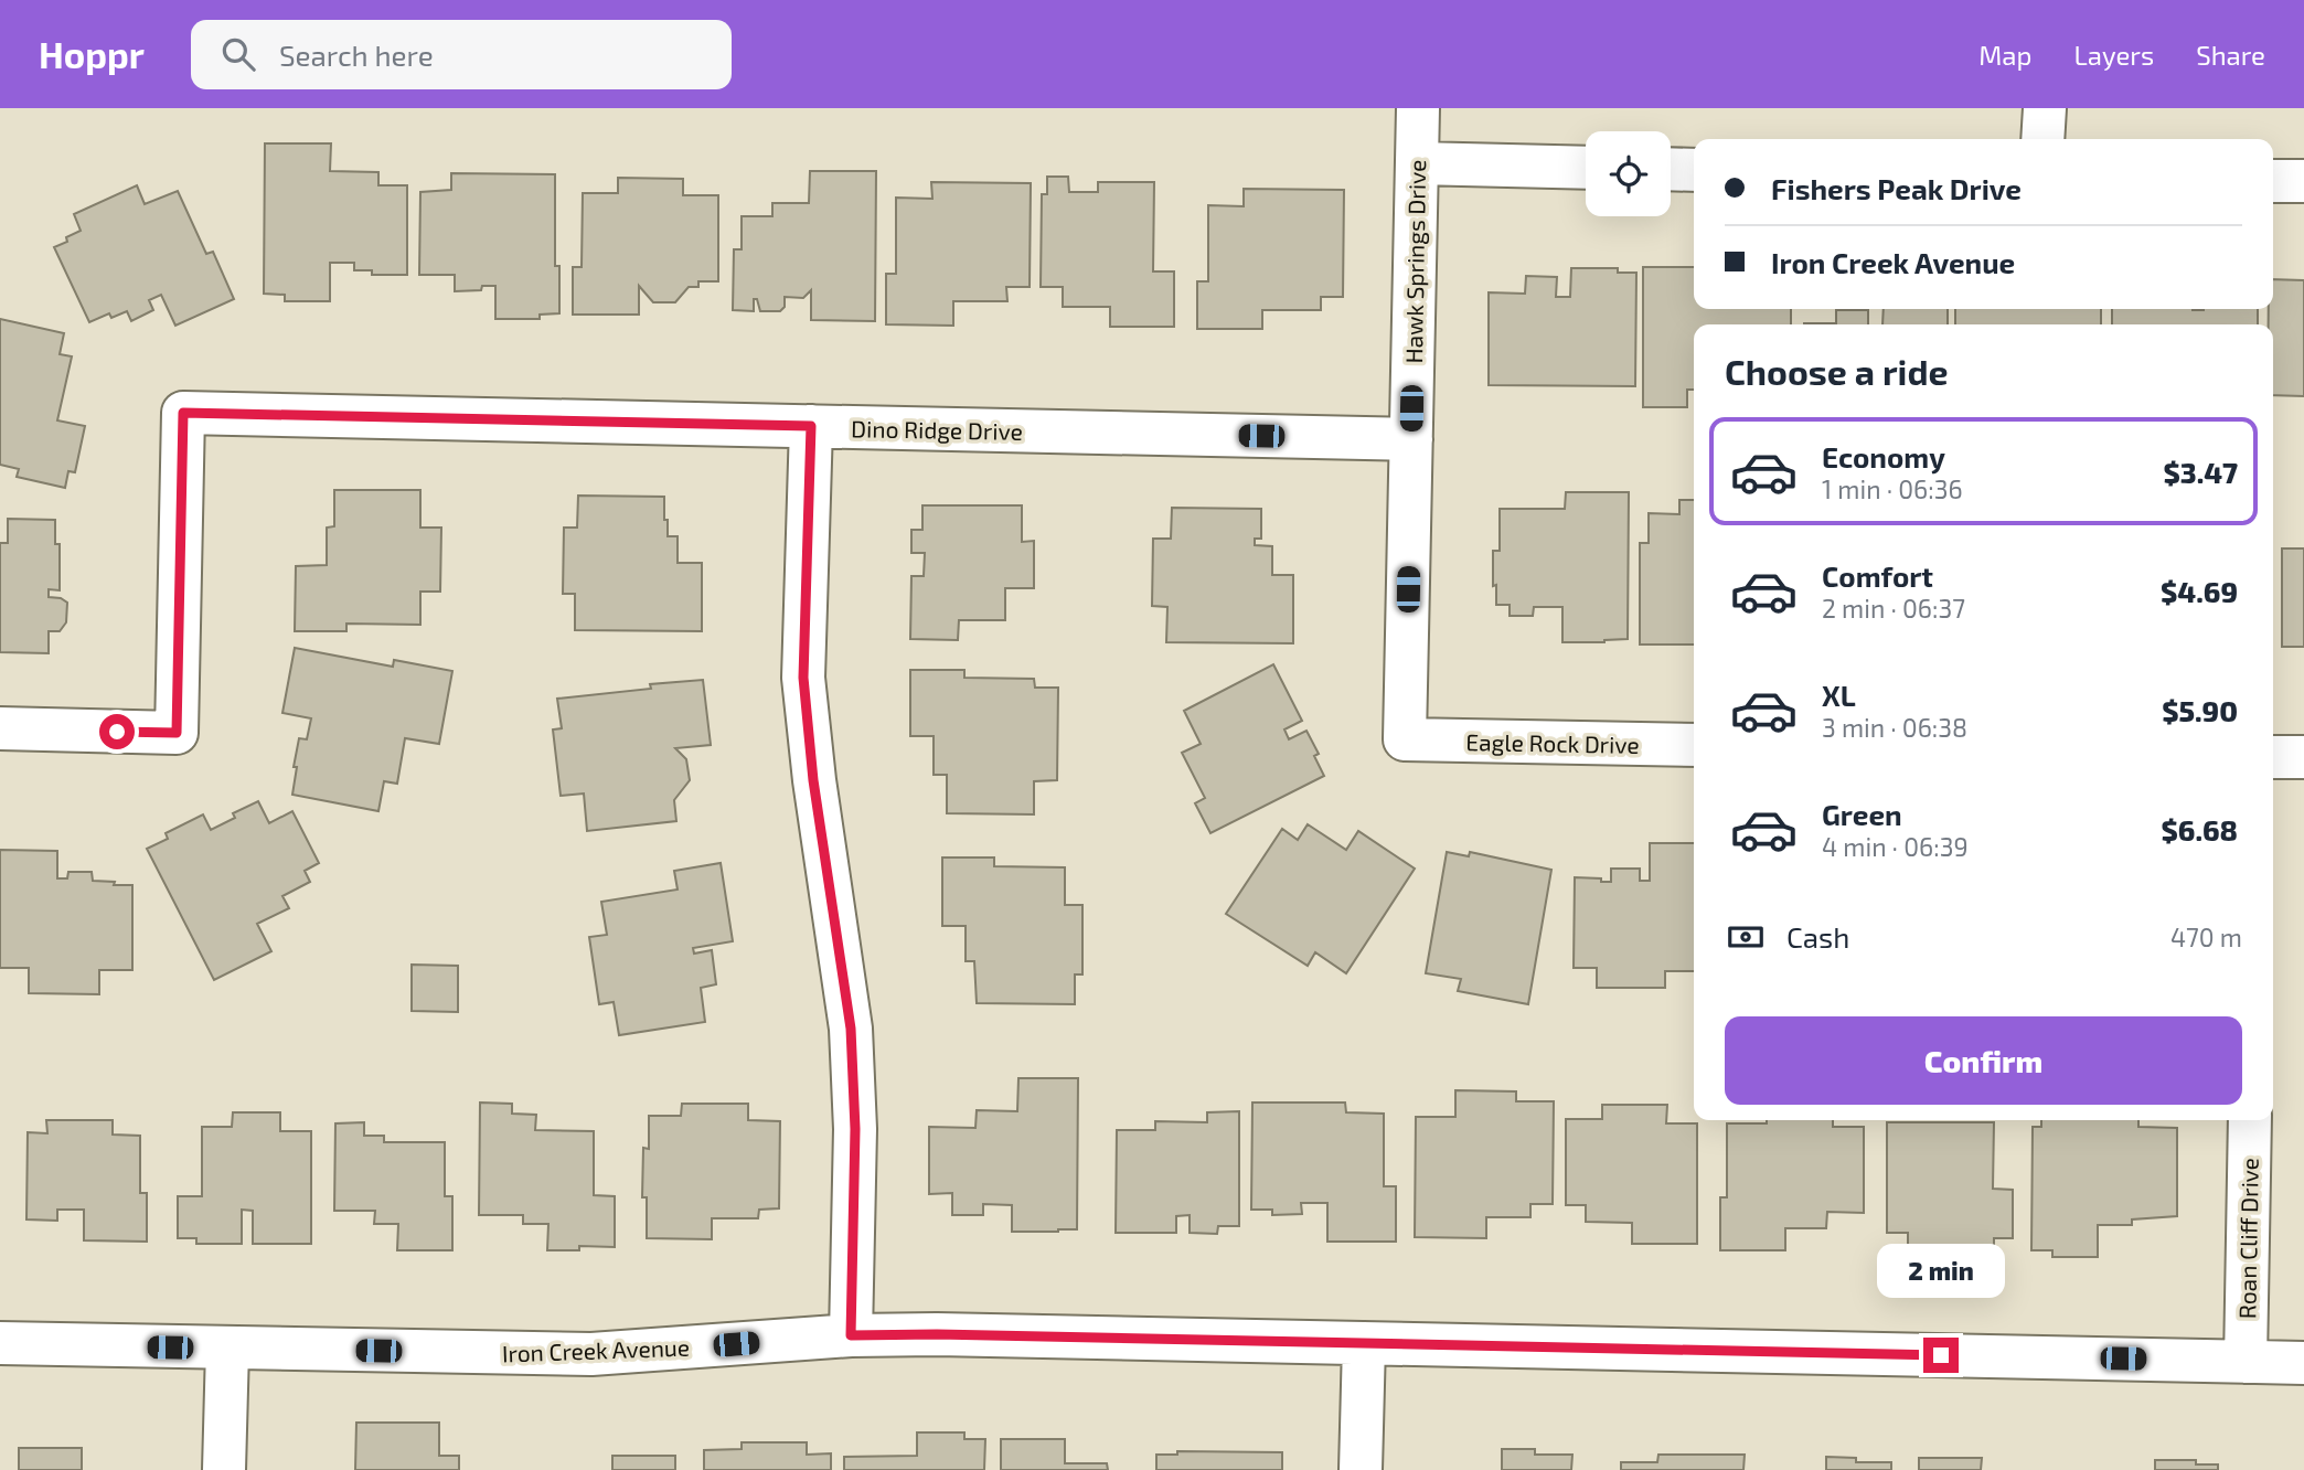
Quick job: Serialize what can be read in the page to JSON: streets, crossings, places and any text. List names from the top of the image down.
{
  "streets": {
    "street": [
      "Hawk Springs Drive",
      "Dino Ridge Drive",
      "Eagle Rock Drive",
      "Roan Cliff Drive",
      "Iron Creek Avenue"
    ]
  },
  "crossings": [
    ["Hawk Springs Drive", "Dino Ridge Drive"],
    ["Hawk Springs Drive", "Eagle Rock Drive"],
    ["Roan Cliff Drive", "Iron Creek Avenue"]
  ],
  "page": {
    "header": "Hoppr",
    "search": "Search here",
    "nav": ["Map", "Layers", "Share"],
    "banner": ["Fishers Peak Drive", "Iron Creek Avenue"],
    "heading": "Choose a ride",
    "list": [
      {
        "name": "Economy",
        "note": "1 min · 06:36",
        "value": "$3.47"
      },
      {
        "name": "Comfort",
        "note": "2 min · 06:37",
        "value": "$4.69"
      },
      {
        "name": "XL",
        "note": "3 min · 06:38",
        "value": "$5.90"
      },
      {
        "name": "Green",
        "note": "4 min · 06:39",
        "value": "$6.68"
      }
    ],
    "pay": ["Cash", "470 m"],
    "buttons": "Confirm",
    "bubble": "2 min"
  }
}
